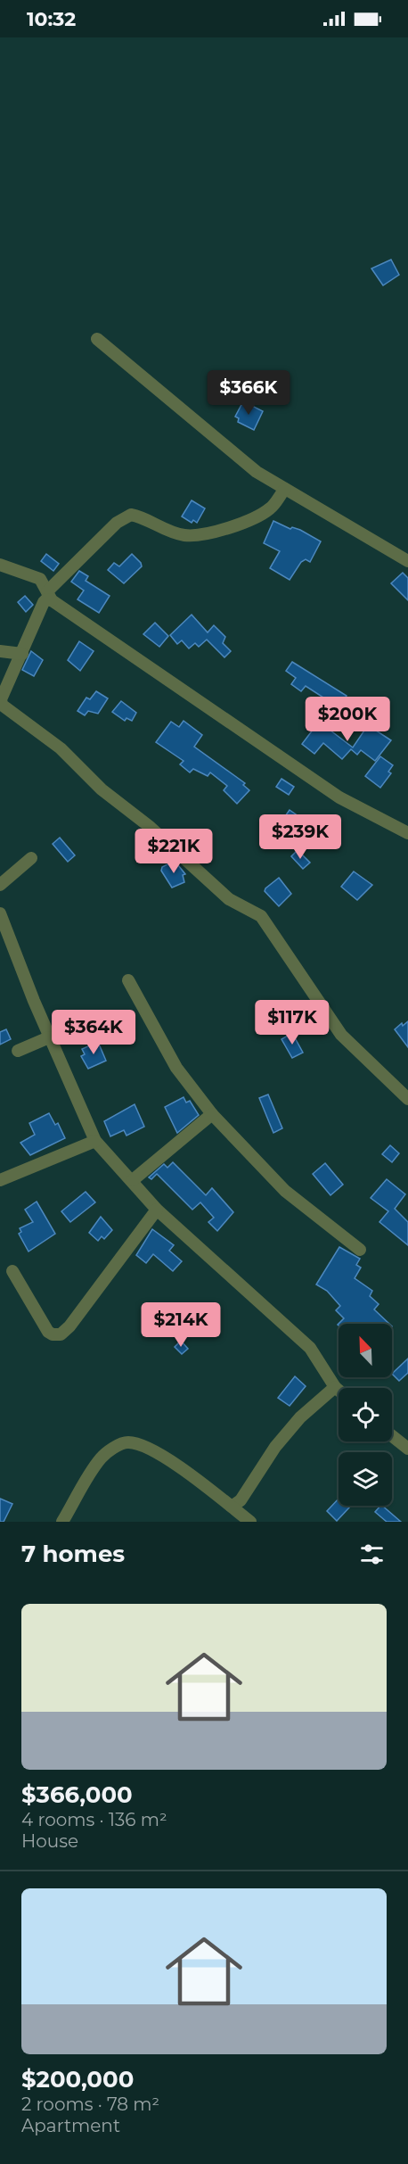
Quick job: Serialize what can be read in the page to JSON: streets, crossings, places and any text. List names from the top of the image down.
{
  "north": "top left",
  "page": {
    "status": "10:32",
    "price": [
      "$366K",
      "$200K",
      "$239K",
      "$221K",
      "$117K",
      "$364K",
      "$214K"
    ],
    "heading": "7 homes",
    "list": [
      {
        "name": "$366,000",
        "note": "4 rooms · 136 m² · House"
      },
      {
        "name": "$200,000",
        "note": "2 rooms · 78 m² · Apartment"
      }
    ]
  }
}
